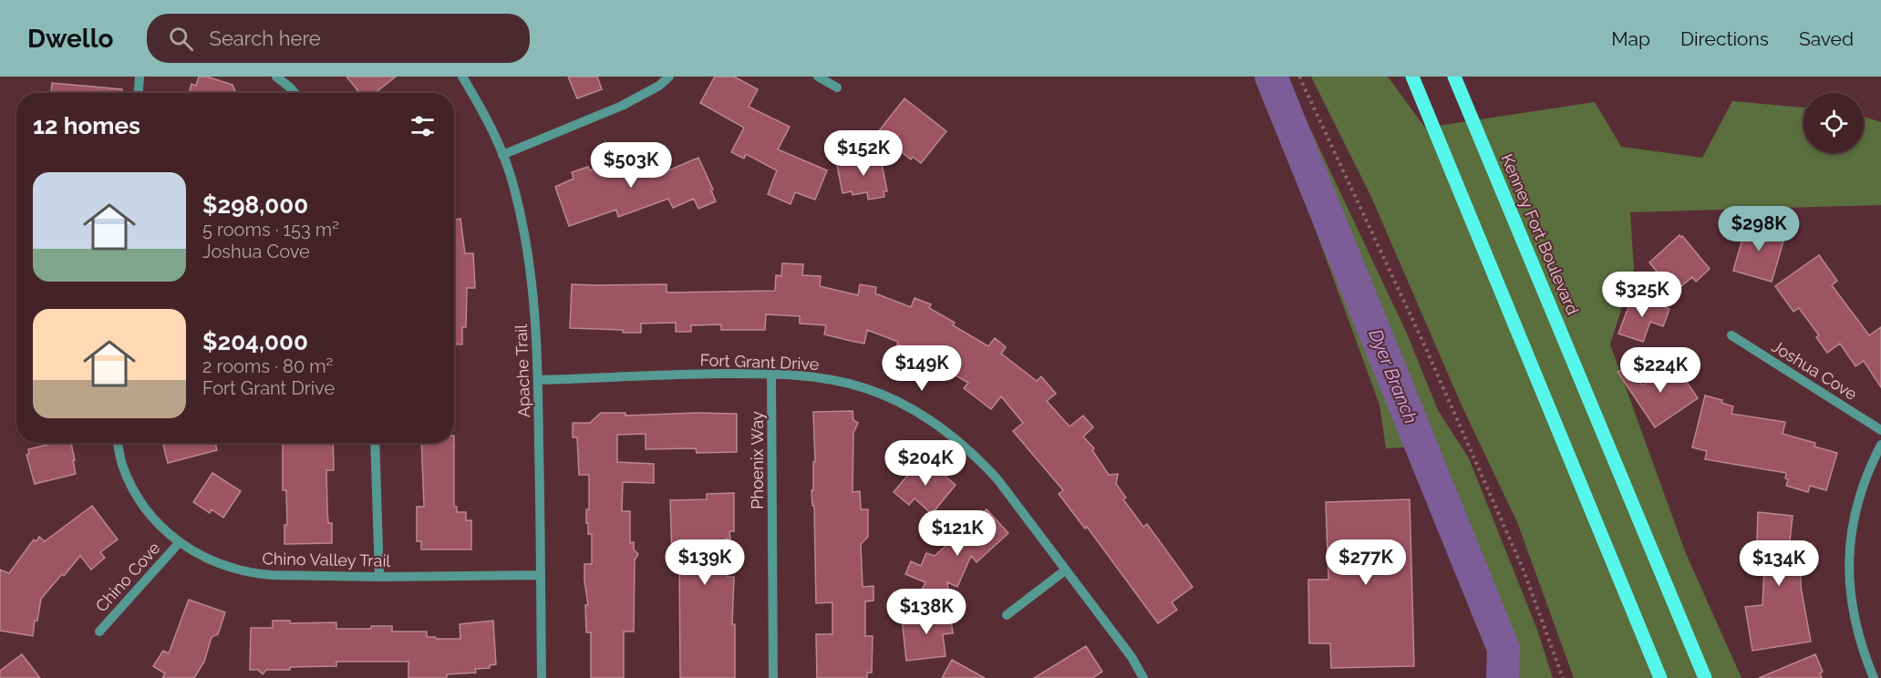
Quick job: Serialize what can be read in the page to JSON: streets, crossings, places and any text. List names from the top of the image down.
{
  "streets": {
    "main road": ["Kenney Fort Boulevard"],
    "street": [
      "Fort Grant Drive",
      "Joshua Cove",
      "Apache Trail",
      "Phoenix Way",
      "Chino Valley Trail",
      "Chino Cove"
    ]
  },
  "crossings": [
    ["Fort Grant Drive", "Apache Trail"],
    ["Fort Grant Drive", "Phoenix Way"],
    ["Apache Trail", "Chino Valley Trail"],
    ["Chino Valley Trail", "Chino Cove"]
  ],
  "water": ["Dyer Branch"],
  "page": {
    "header": "Dwello",
    "search": "Search here",
    "nav": ["Map", "Directions", "Saved"],
    "heading": "12 homes",
    "price": [
      "$152K",
      "$503K",
      "$298K",
      "$325K",
      "$149K",
      "$224K",
      "$204K",
      "$121K",
      "$139K",
      "$277K",
      "$134K",
      "$138K"
    ],
    "list": [
      {
        "name": "$298,000",
        "note": "5 rooms · 153 m² · Joshua Cove"
      },
      {
        "name": "$204,000",
        "note": "2 rooms · 80 m² · Fort Grant Drive"
      }
    ]
  }
}
